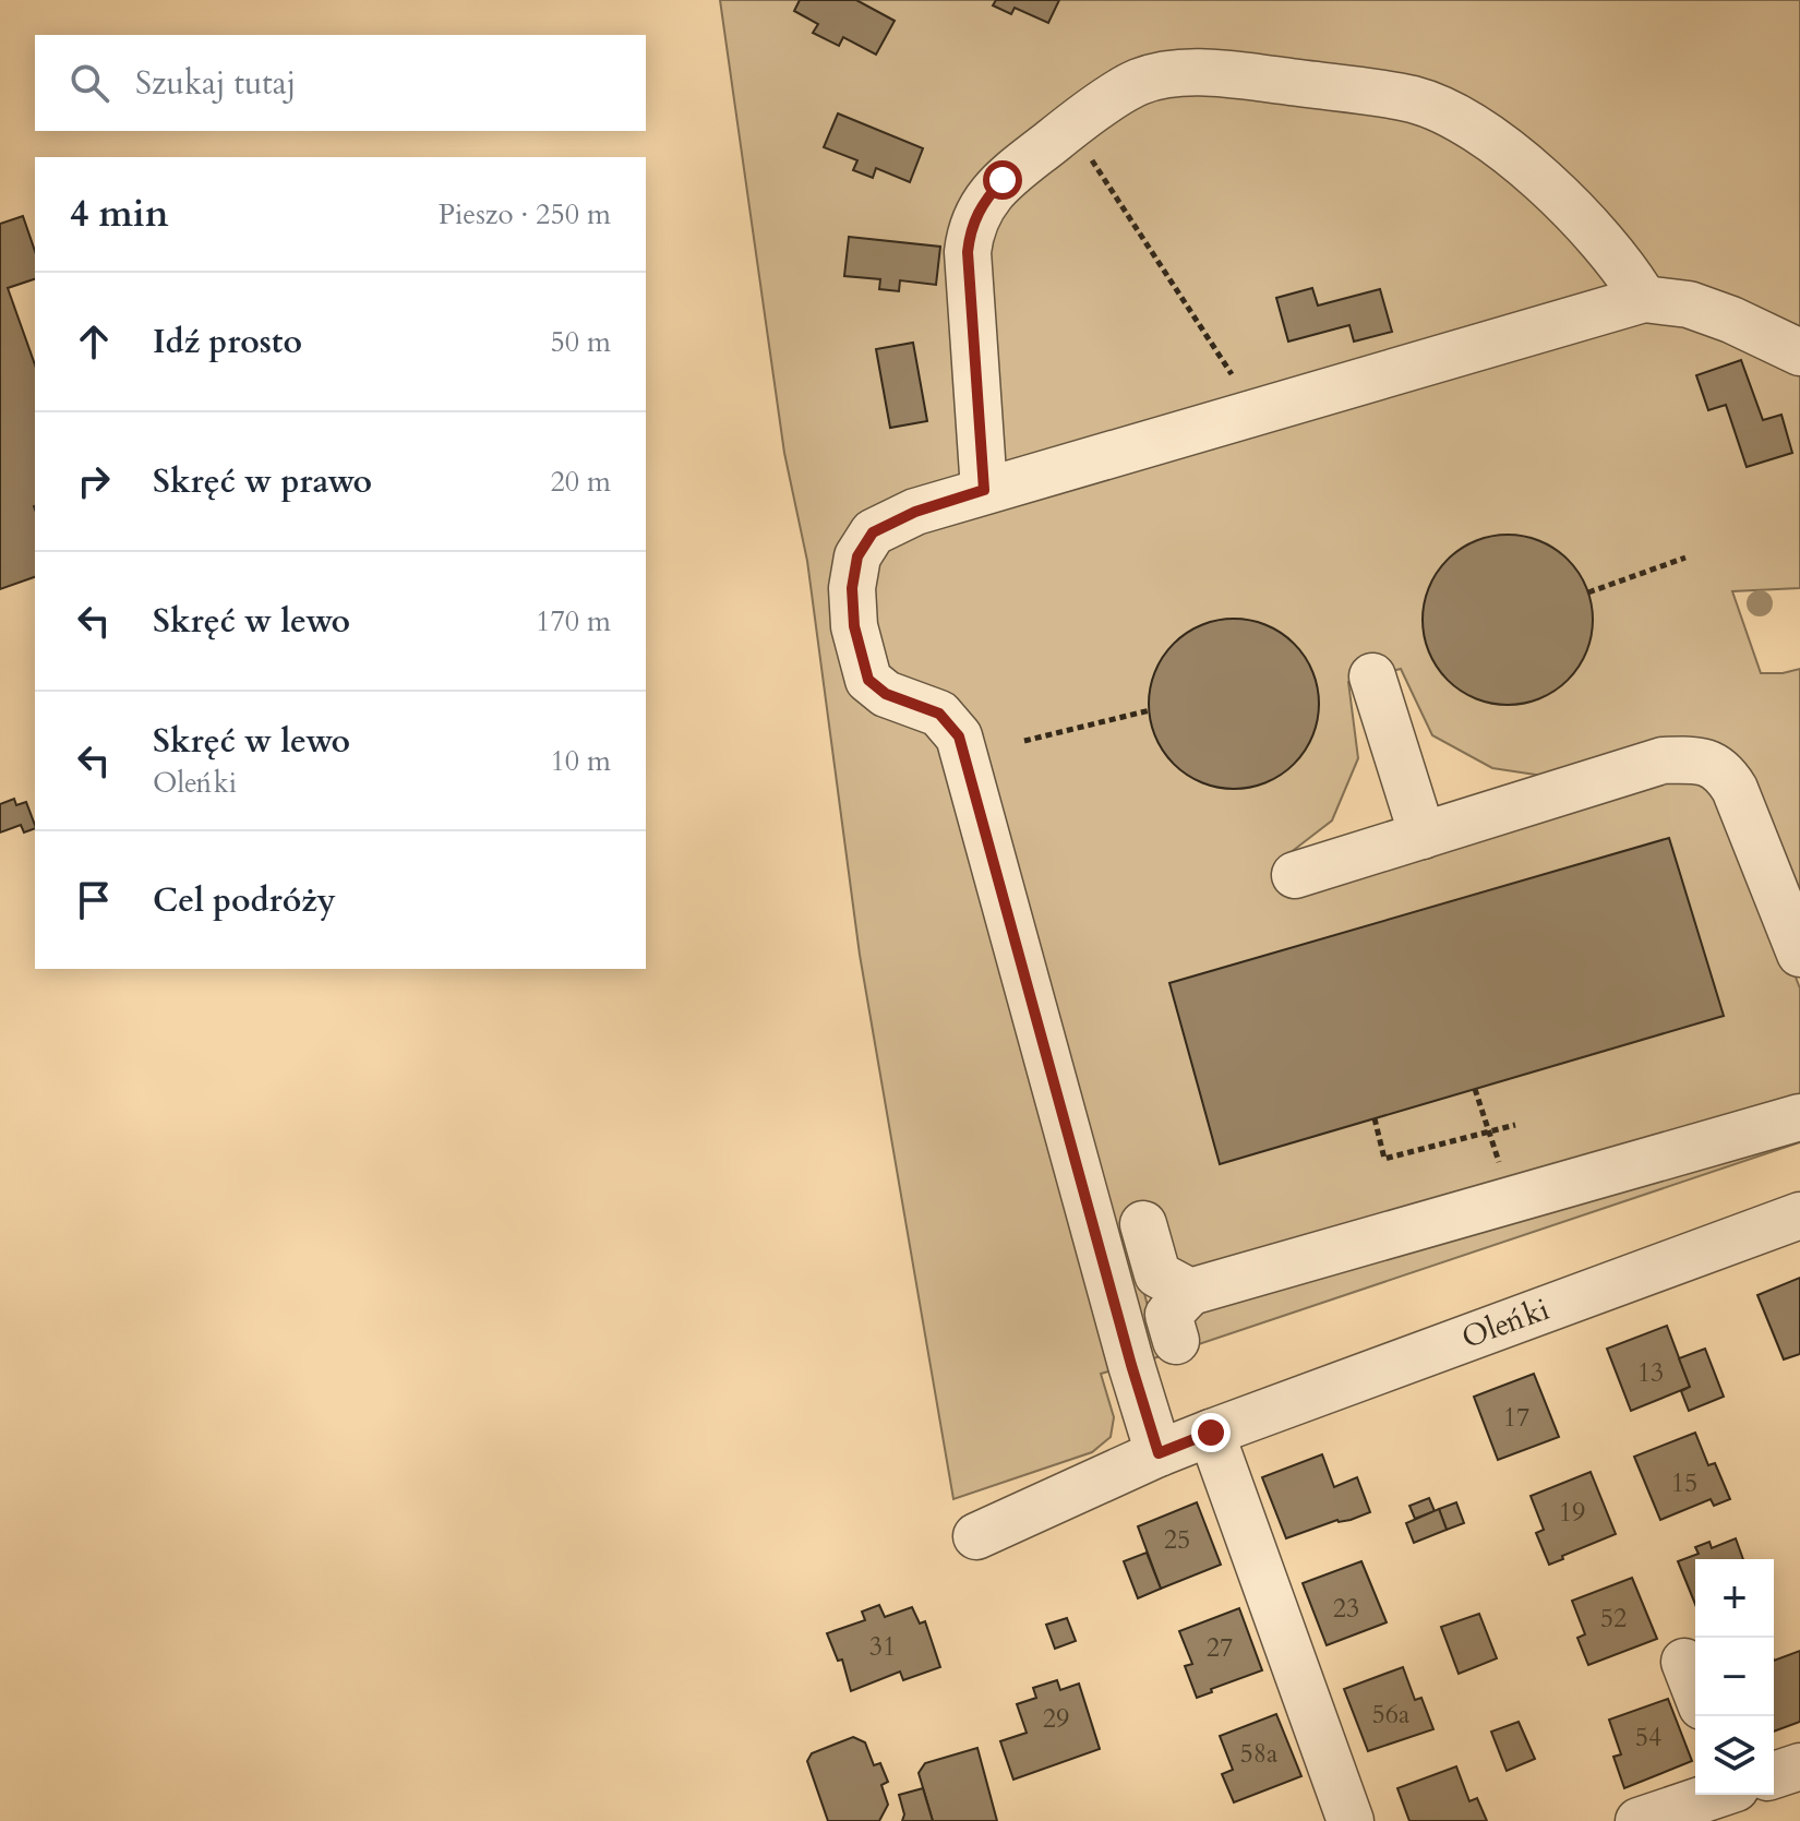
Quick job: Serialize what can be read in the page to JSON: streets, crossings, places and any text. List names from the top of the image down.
{
  "streets": {
    "street": ["Oleńki"]
  },
  "house_numbers": [
    "13",
    "17",
    "15",
    "19",
    "25",
    "23",
    "52",
    "31",
    "27",
    "56a",
    "29",
    "54",
    "58a"
  ],
  "page": {
    "search": "Szukaj tutaj",
    "heading": ["4 min", "Pieszo · 250 m"],
    "list": [
      ["Idź prosto", "50 m"],
      ["Skręć w prawo", "20 m"],
      ["Skręć w lewo", "170 m"],
      ["Skręć w lewo", "Oleńki", "10 m"],
      "Cel podróży"
    ],
    "map_buttons": ["+", "−"]
  }
}
